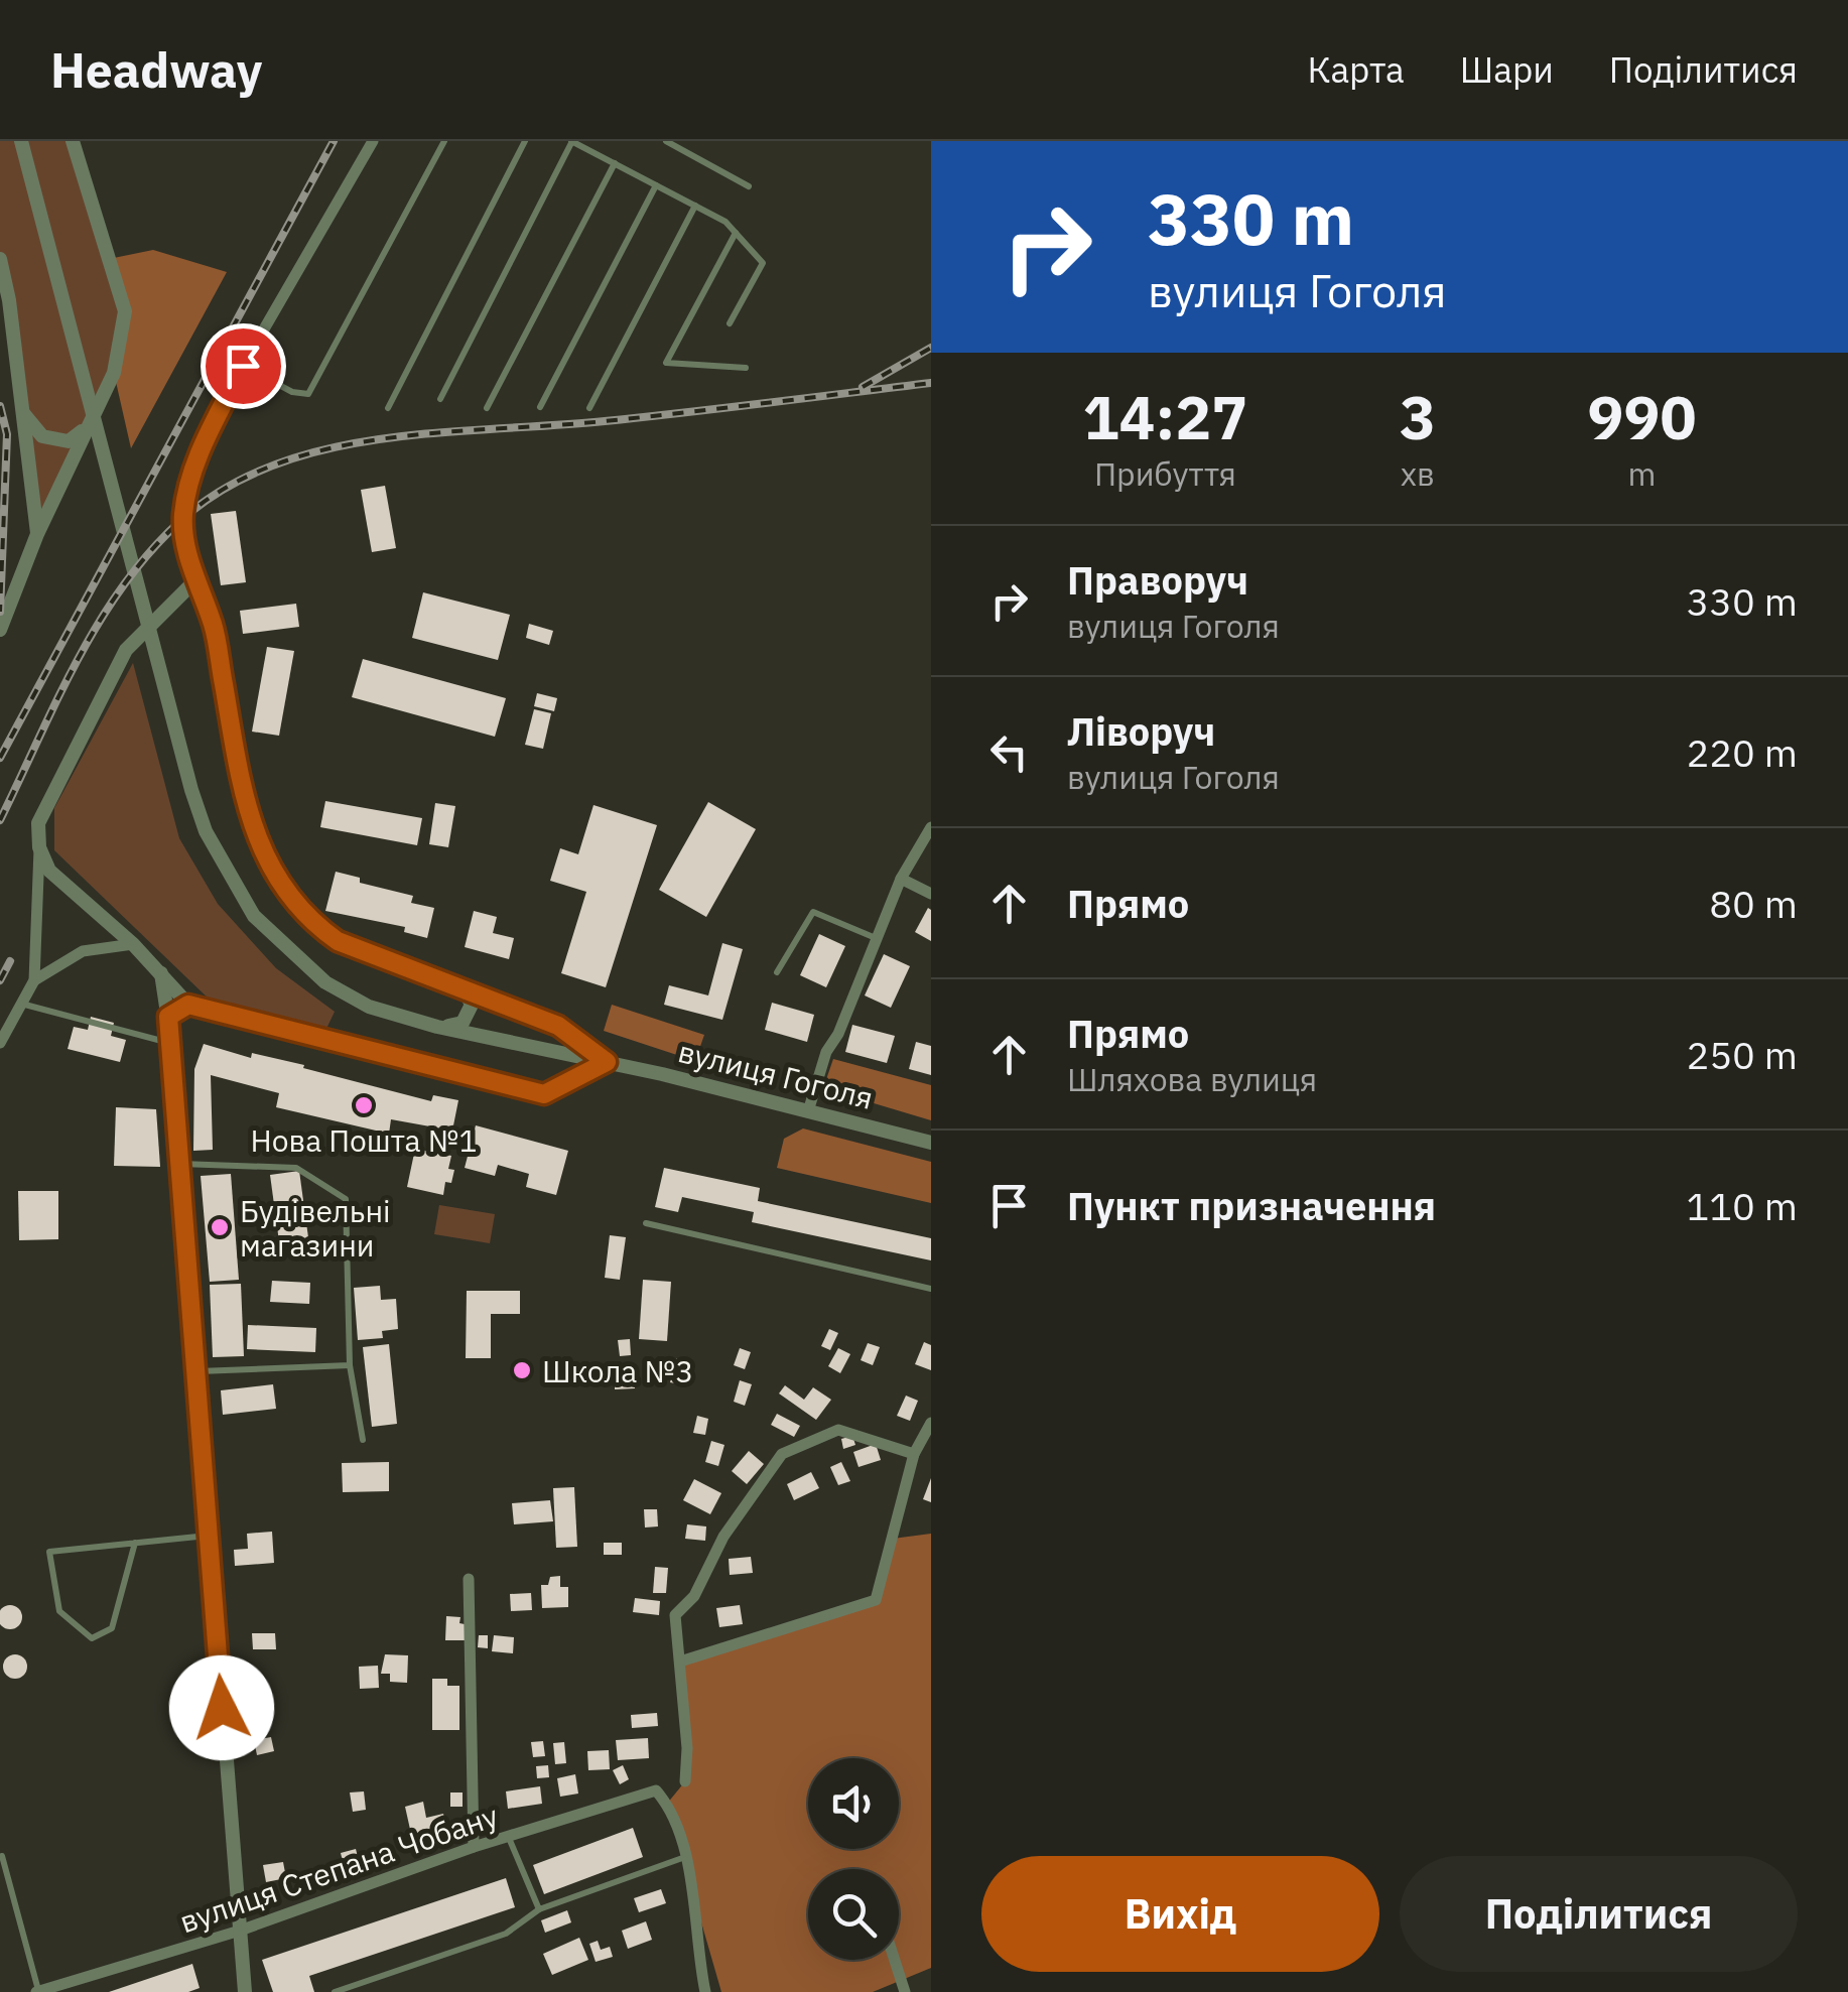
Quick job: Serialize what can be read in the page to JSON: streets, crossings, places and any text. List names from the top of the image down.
{
  "streets": {
    "street": ["вулиця Гоголя", "вулиця Степана Чобану"]
  },
  "places": ["Нова Пошта №1", "Будівельні магазини", "Школа №3"],
  "page": {
    "header": "Headway",
    "nav": ["Карта", "Шари", "Поділитися"],
    "turn": ["330 m", "вулиця Гоголя"],
    "eta": [
      "14:27",
      "Прибуття",
      "3",
      "хв",
      "990",
      "m"
    ],
    "list": [
      {
        "name": "Праворуч",
        "note": "вулиця Гоголя",
        "value": "330 m"
      },
      {
        "name": "Ліворуч",
        "note": "вулиця Гоголя",
        "value": "220 m"
      },
      {
        "name": "Прямо",
        "value": "80 m"
      },
      {
        "name": "Прямо",
        "note": "Шляхова вулиця",
        "value": "250 m"
      },
      {
        "name": "Пункт призначення",
        "value": "110 m"
      }
    ],
    "buttons": ["Вихід", "Поділитися"]
  }
}
